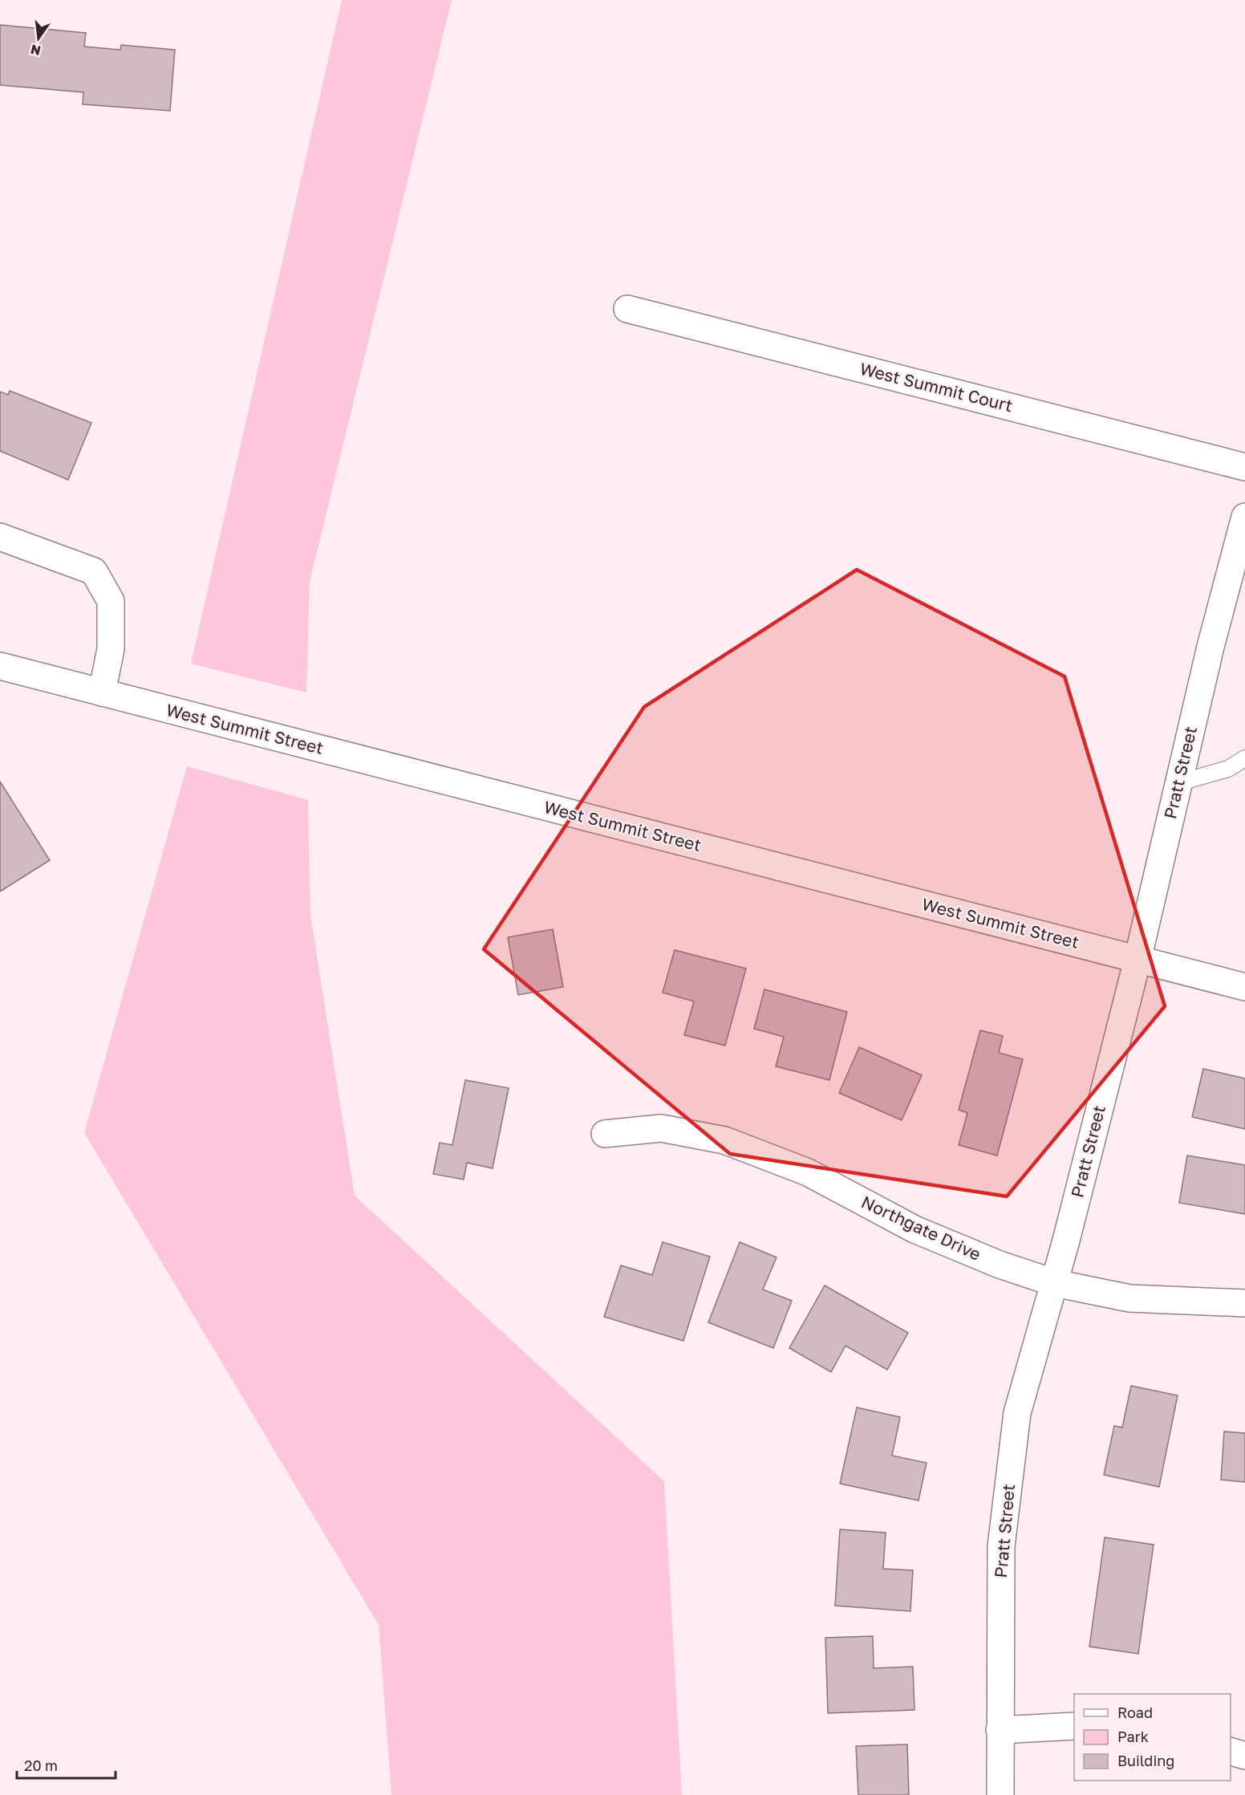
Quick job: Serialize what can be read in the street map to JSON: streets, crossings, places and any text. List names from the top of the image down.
{
  "streets": {
    "street": [
      "West Summit Court",
      "West Summit Street",
      "Pratt Street",
      "Northgate Drive"
    ]
  },
  "crossings": [
    ["West Summit Street", "Pratt Street"],
    ["Pratt Street", "Northgate Drive"]
  ],
  "legend": ["Road", "Park", "Building"],
  "scale_bar": "20 m",
  "north": "bottom"
}
